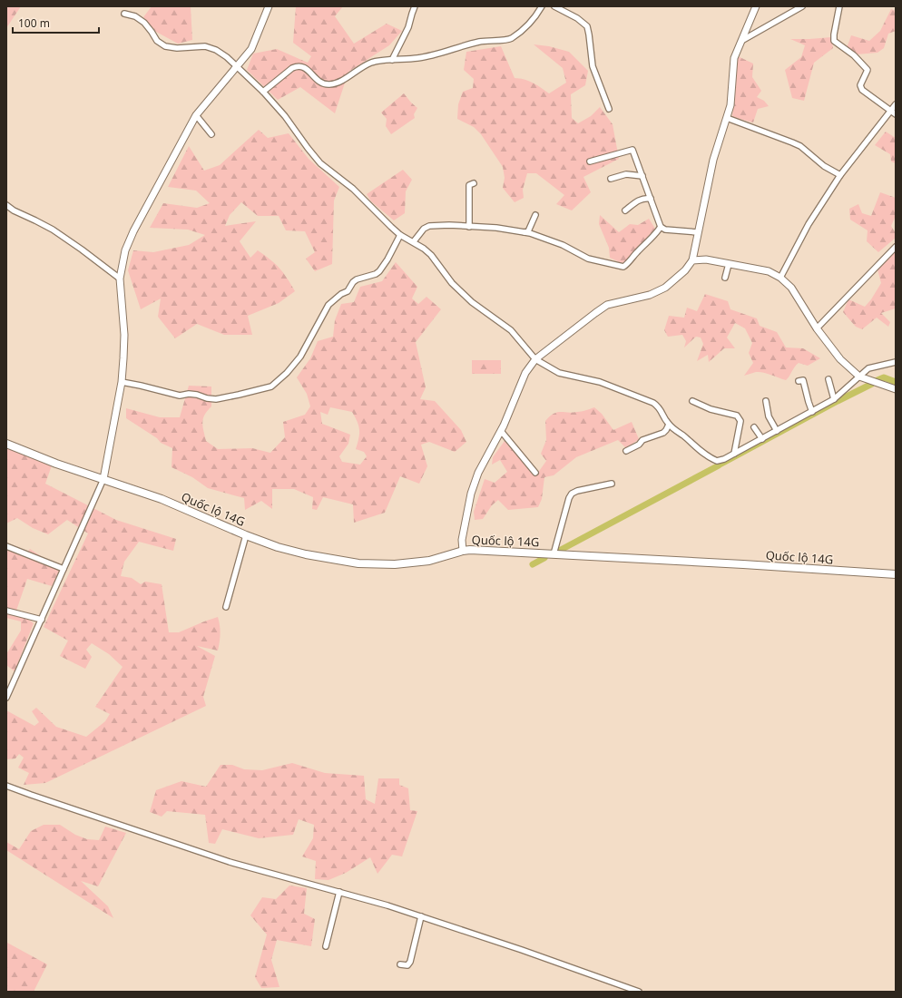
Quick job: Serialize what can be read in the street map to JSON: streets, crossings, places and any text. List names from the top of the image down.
{
  "streets": {
    "main road": ["Quốc lộ 14G"]
  },
  "scale_bar": "100 m"
}
